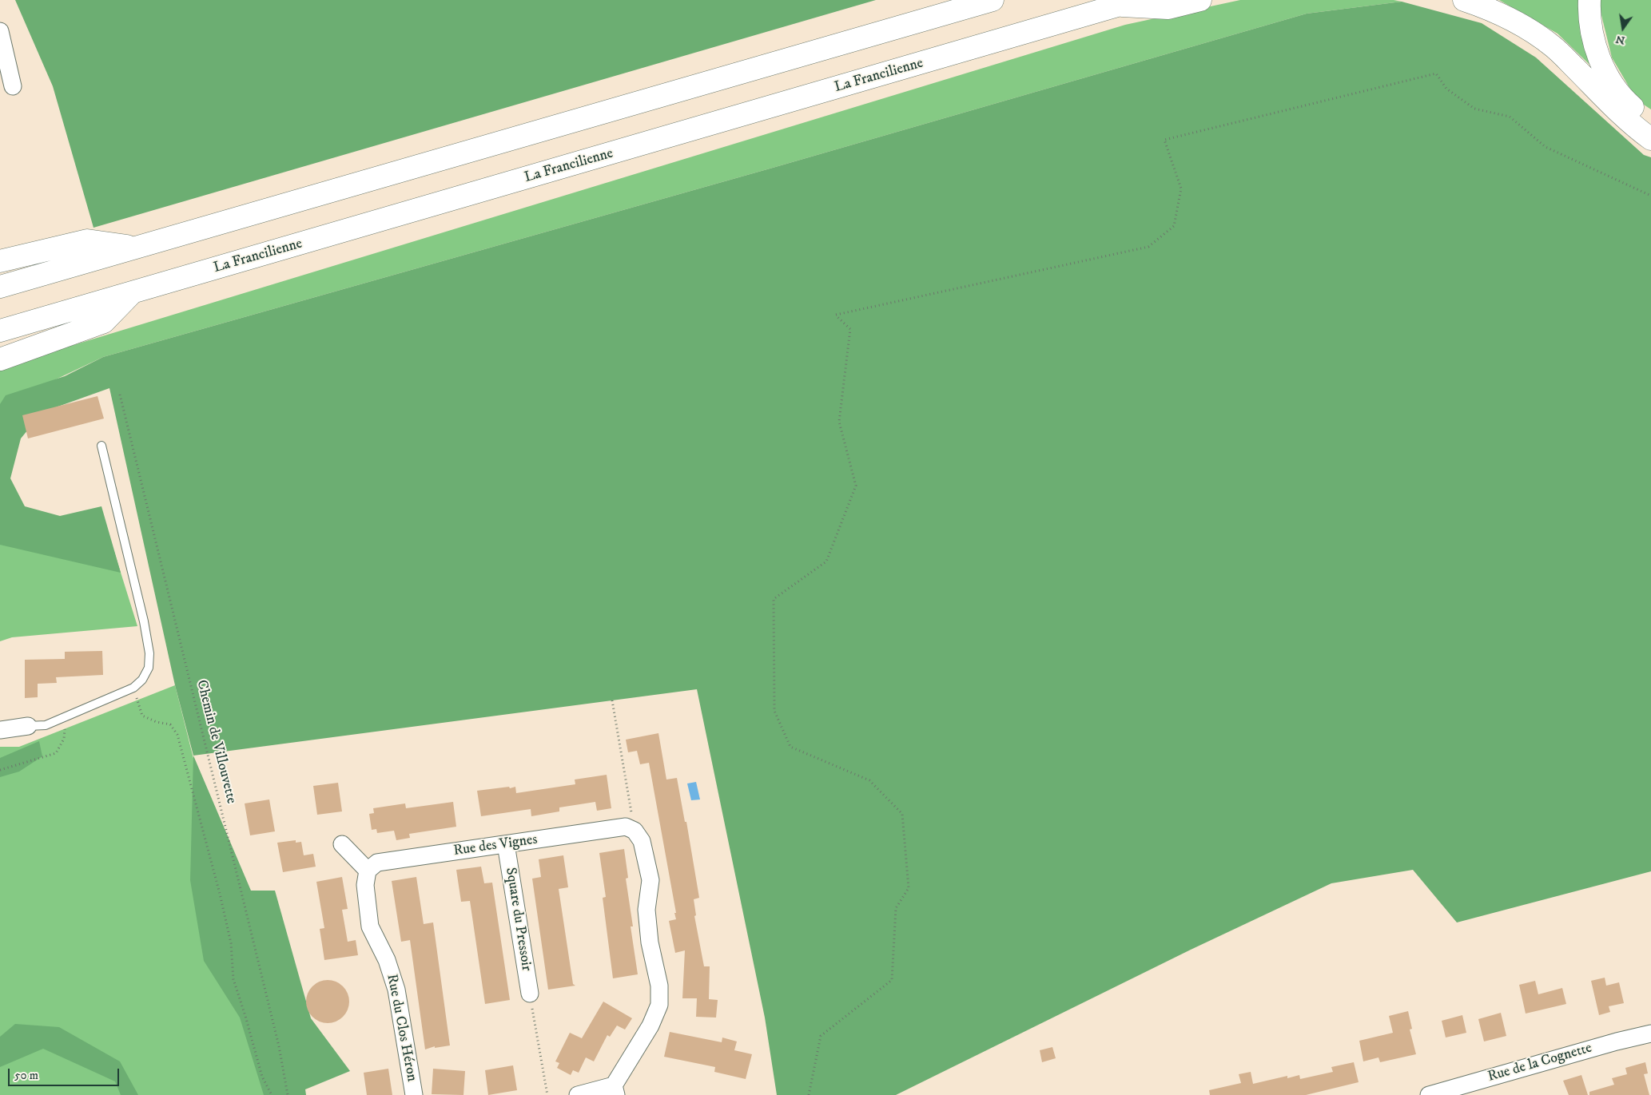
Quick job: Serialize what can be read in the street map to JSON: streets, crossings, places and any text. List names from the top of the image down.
{
  "streets": {
    "highway": ["La Francilienne"],
    "street": [
      "Rue des Vignes",
      "Square du Pressoir",
      "Rue du Clos Héron",
      "Rue de la Cognette"
    ],
    "path": ["Chemin de Villouvette"]
  },
  "crossings": [
    ["Rue des Vignes", "Square du Pressoir"],
    ["Rue des Vignes", "Rue du Clos Héron"]
  ],
  "scale_bar": "50 m",
  "north": "bottom"
}
